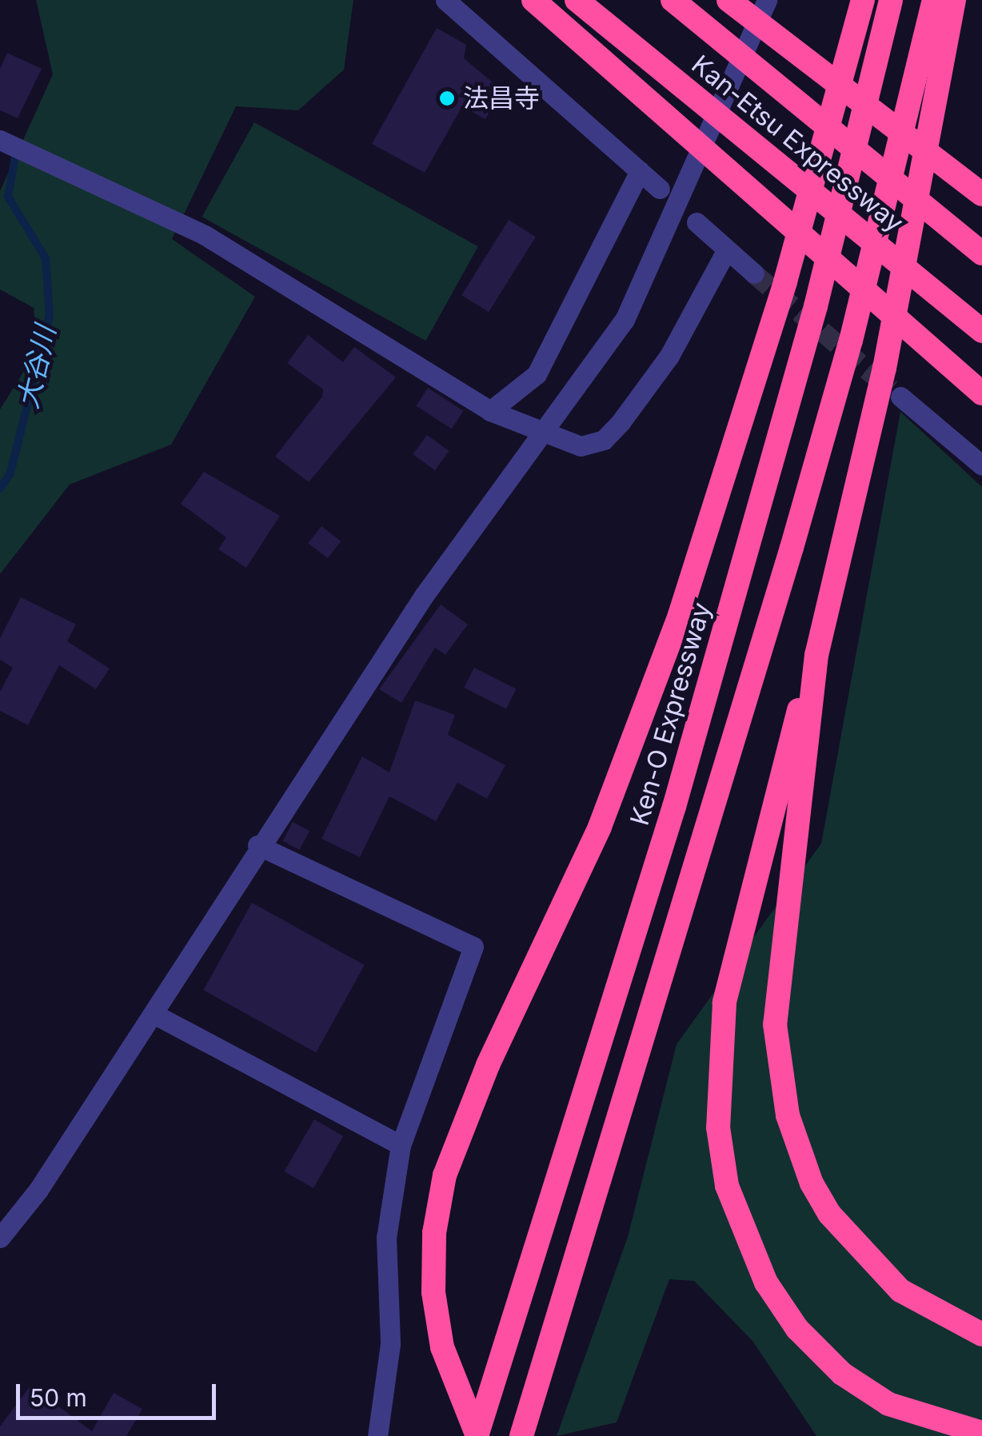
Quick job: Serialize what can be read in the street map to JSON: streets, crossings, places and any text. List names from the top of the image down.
{
  "streets": {
    "highway": ["Kan-Etsu Expressway", "Ken-O Expressway"]
  },
  "water": ["大谷川"],
  "places": ["法昌寺"],
  "scale_bar": "50 m"
}
